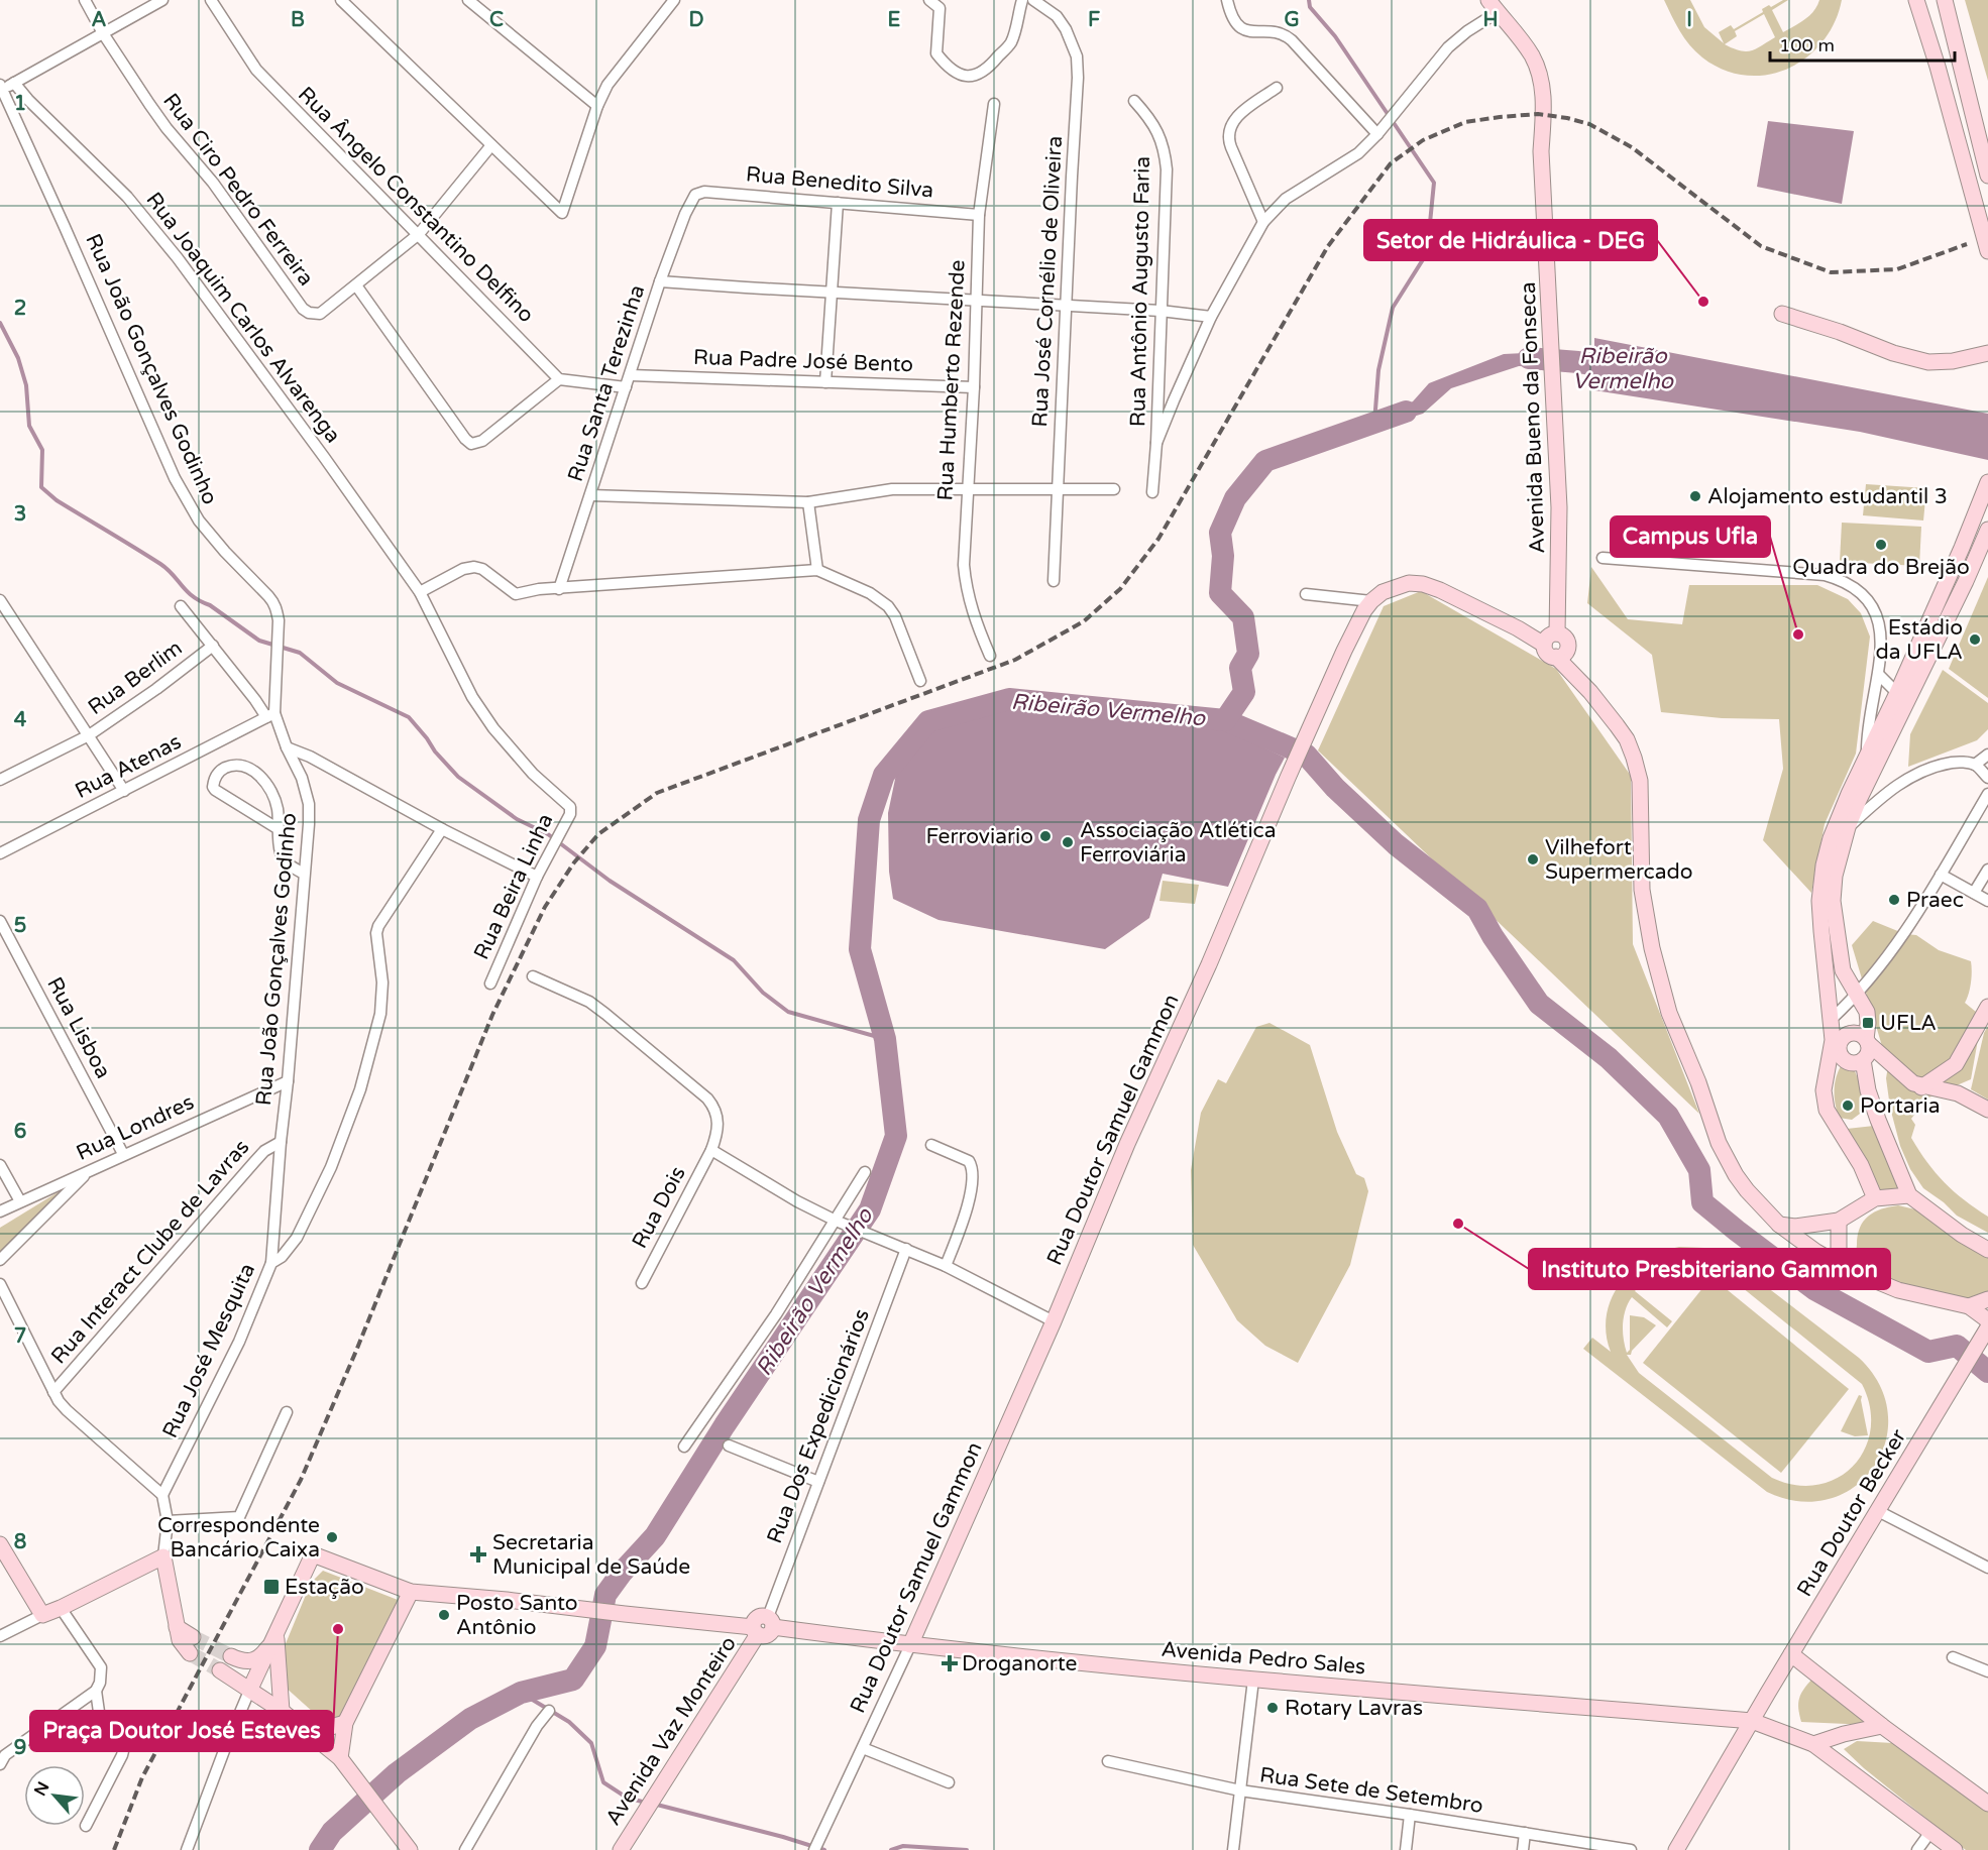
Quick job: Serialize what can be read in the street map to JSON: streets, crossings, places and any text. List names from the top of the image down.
{
  "streets": {
    "main road": [
      "Avenida Bueno da Fonseca",
      "Rua Doutor Samuel Gammon",
      "Rua Doutor Becker",
      "Avenida Pedro Sales",
      "Avenida Vaz Monteiro"
    ],
    "street": [
      "Rua Benedito Silva",
      "Rua Ciro Pedro Ferreira",
      "Rua Ângelo Constantino Delfino",
      "Rua José Cornélio de Oliveira",
      "Rua Antônio Augusto Faria",
      "Rua Joaquim Carlos Alvarenga",
      "Rua Padre José Bento",
      "Rua João Gonçalves Godinho",
      "Rua Humberto Rezende",
      "Rua Santa Terezinha",
      "Rua Berlim",
      "Rua Atenas",
      "Rua Beira Linha",
      "Rua Lisboa",
      "Rua Londres",
      "Rua Dois",
      "Rua Interact Clube de Lavras",
      "Rua José Mesquita",
      "Rua Dos Expedicionários",
      "Rua Sete de Setembro"
    ]
  },
  "crossings": [
    ["Rua Benedito Silva", "Rua Humberto Rezende"],
    ["Rua Benedito Silva", "Rua Santa Terezinha"],
    ["Rua Ciro Pedro Ferreira", "Rua Ângelo Constantino Delfino"],
    ["Rua Joaquim Carlos Alvarenga", "Rua Beira Linha"],
    ["Rua Padre José Bento", "Rua Humberto Rezende"],
    ["Rua Padre José Bento", "Rua Santa Terezinha"],
    ["Rua João Gonçalves Godinho", "Rua Berlim"],
    ["Rua João Gonçalves Godinho", "Rua Atenas"],
    ["Rua João Gonçalves Godinho", "Rua Londres"],
    ["Rua João Gonçalves Godinho", "Rua Interact Clube de Lavras"],
    ["Rua João Gonçalves Godinho", "Rua José Mesquita"],
    ["Rua Berlim", "Rua Atenas"],
    ["Rua Lisboa", "Rua Londres"],
    ["Rua Doutor Samuel Gammon", "Avenida Pedro Sales"],
    ["Rua Dos Expedicionários", "Avenida Pedro Sales"],
    ["Rua Doutor Becker", "Avenida Pedro Sales"]
  ],
  "water": ["Ribeirão Vermelho"],
  "places": {
    "other": [
      "Setor de Hidráulica - DEG",
      "Alojamento estudantil 3",
      "Quadra do Brejão",
      "Campus Ufla",
      "Estádio da UFLA",
      "Ferroviario",
      "Associação Atlética Ferroviária",
      "Vilhefort Supermercado",
      "Praec",
      "Portaria",
      "Instituto Presbiteriano Gammon",
      "Correspondente Bancário Caixa",
      "Posto Santo Antônio",
      "Praça Doutor José Esteves",
      "Rotary Lavras"
    ],
    "transit": ["UFLA", "Estação"],
    "health": ["Secretaria Municipal de Saúde", "Droganorte"]
  },
  "scale_bar": "100 m",
  "north": "top left",
  "grid": {
    "columns": [
      "A",
      "B",
      "C",
      "D",
      "E",
      "F",
      "G",
      "H",
      "I"
    ],
    "rows": [
      "1",
      "2",
      "3",
      "4",
      "5",
      "6",
      "7",
      "8",
      "9"
    ]
  }
}
